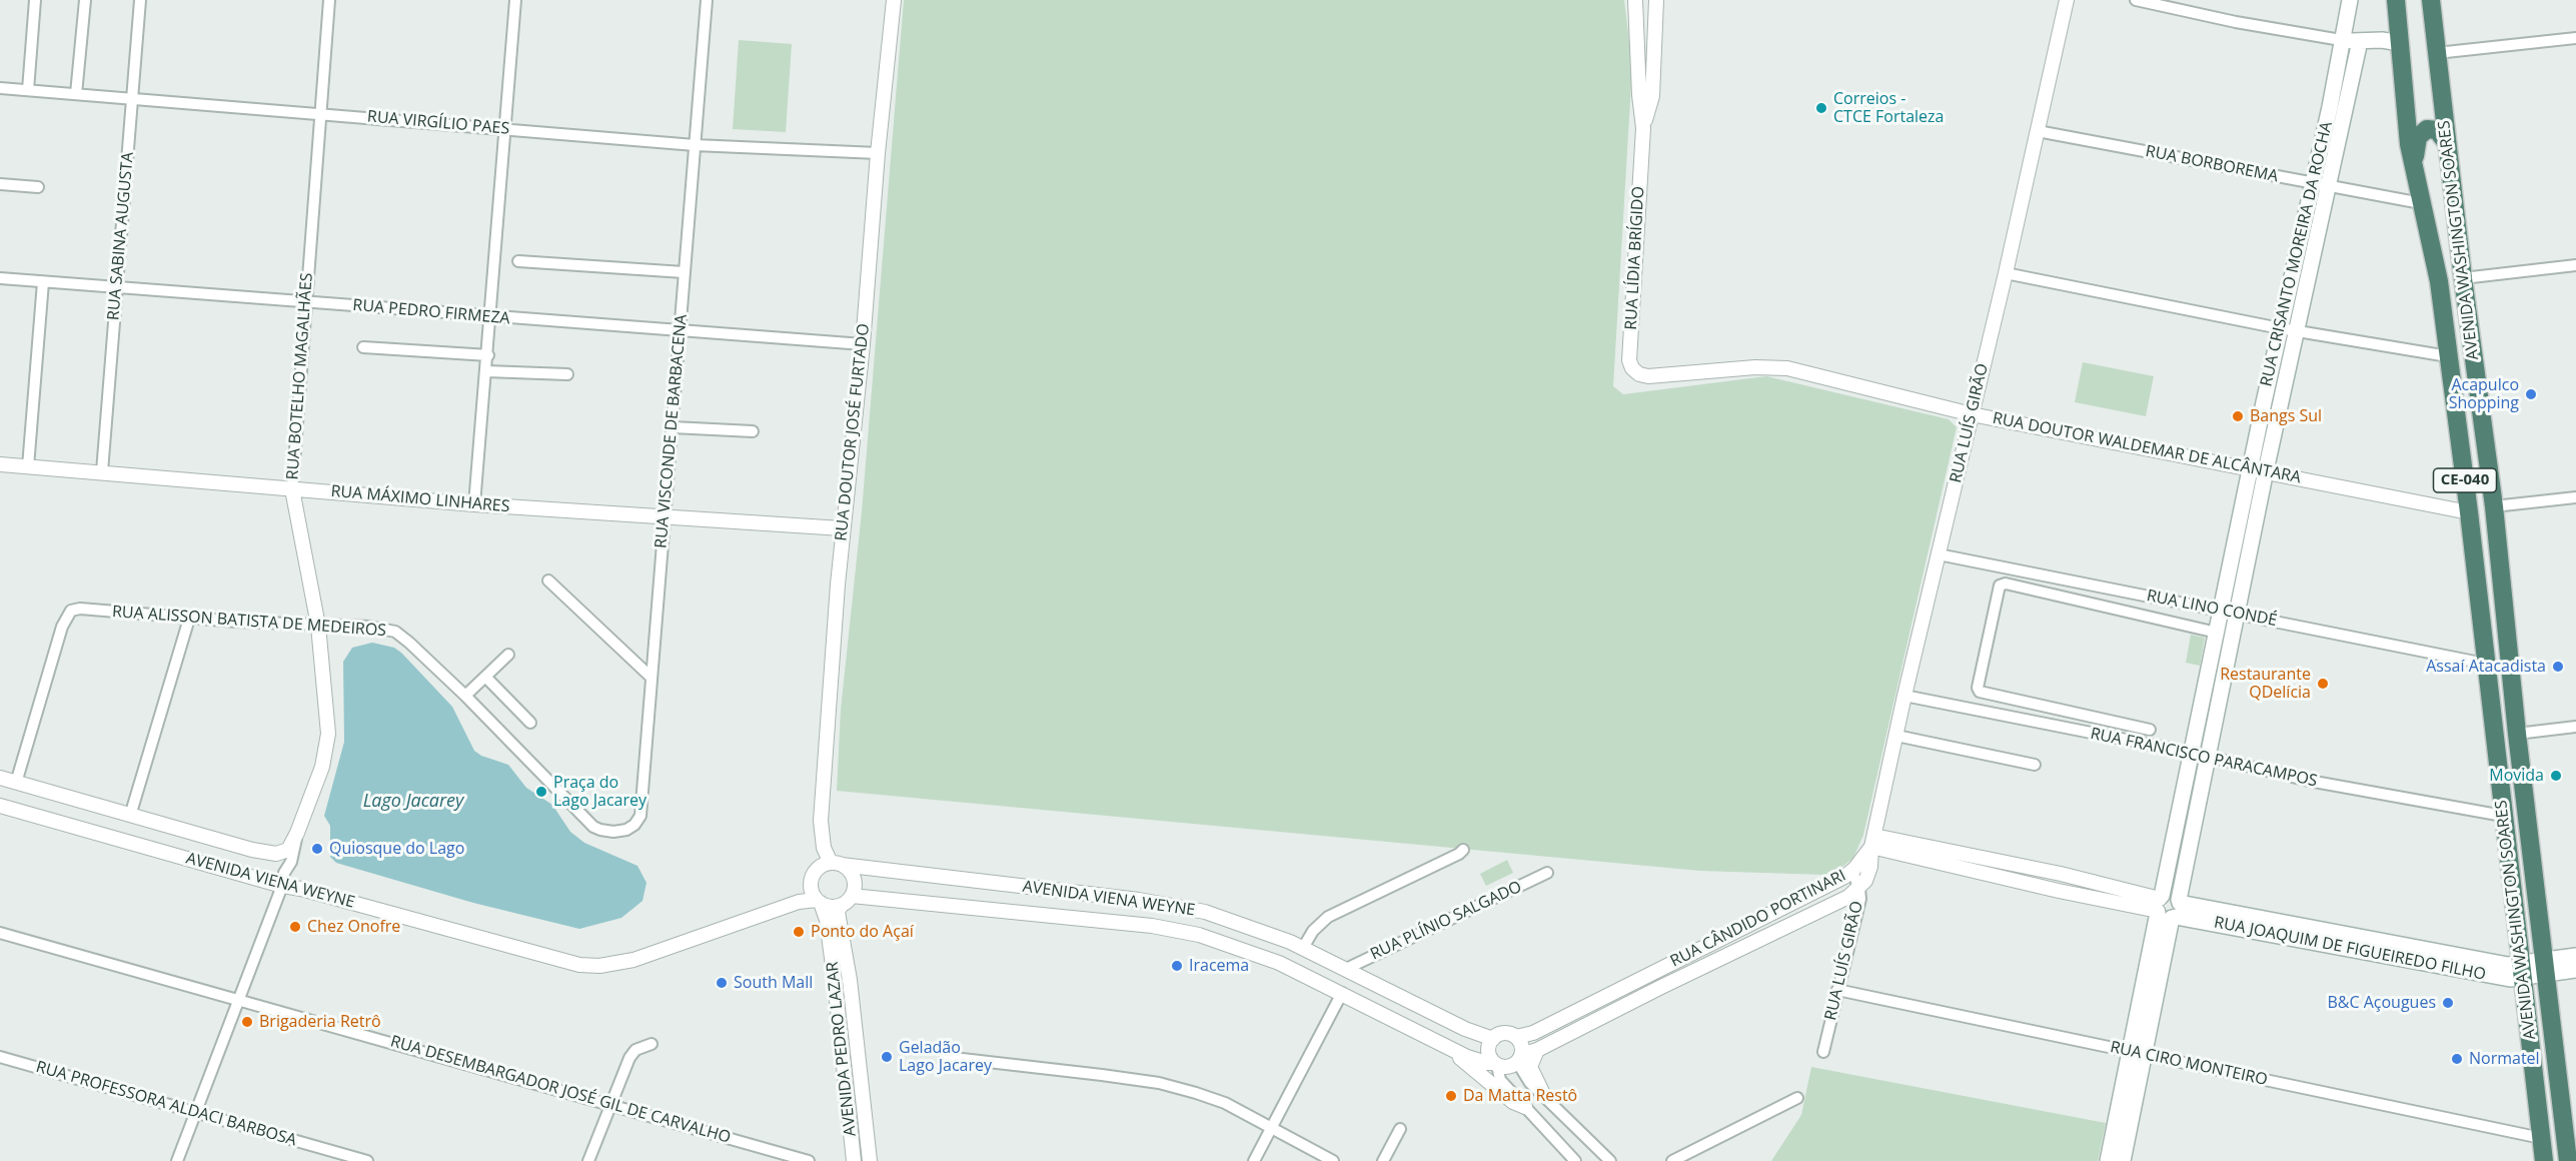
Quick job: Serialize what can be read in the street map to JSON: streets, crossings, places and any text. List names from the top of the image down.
{
  "streets": {
    "highway": ["AVENIDA WASHINGTON SOARES", "CE-040"],
    "main road": ["RUA CRISANTO MOREIRA DA ROCHA", "RUA JOAQUIM DE FIGUEIREDO FILHO"],
    "street": [
      "RUA VIRGÍLIO PAES",
      "RUA BORBOREMA",
      "RUA SABINA AUGUSTA",
      "RUA LÍDIA BRÍGIDO",
      "RUA PEDRO FIRMEZA",
      "RUA BOTELHO MAGALHÃES",
      "RUA LUÍS GIRÃO",
      "RUA VISCONDE DE BARBACENA",
      "RUA DOUTOR JOSÉ FURTADO",
      "RUA DOUTOR WALDEMAR DE ALCÂNTARA",
      "RUA MÁXIMO LINHARES",
      "RUA LINO CONDÉ",
      "RUA ALISSON BATISTA DE MEDEIROS",
      "RUA FRANCISCO PARACAMPOS",
      "AVENIDA VIENA WEYNE",
      "RUA CÂNDIDO PORTINARI",
      "RUA PLÍNIO SALGADO",
      "AVENIDA PEDRO LAZAR",
      "RUA CIRO MONTEIRO",
      "RUA DESEMBARGADOR JOSÉ GIL DE CARVALHO",
      "RUA PROFESSORA ALDACI BARBOSA"
    ]
  },
  "crossings": [
    ["RUA VIRGÍLIO PAES", "RUA SABINA AUGUSTA"],
    ["RUA VIRGÍLIO PAES", "RUA BOTELHO MAGALHÃES"],
    ["RUA VIRGÍLIO PAES", "RUA VISCONDE DE BARBACENA"],
    ["RUA VIRGÍLIO PAES", "RUA DOUTOR JOSÉ FURTADO"],
    ["RUA BORBOREMA", "AVENIDA WASHINGTON SOARES"],
    ["RUA BORBOREMA", "RUA CRISANTO MOREIRA DA ROCHA"],
    ["RUA BORBOREMA", "RUA LUÍS GIRÃO"],
    ["RUA SABINA AUGUSTA", "RUA PEDRO FIRMEZA"],
    ["RUA SABINA AUGUSTA", "RUA MÁXIMO LINHARES"],
    ["AVENIDA WASHINGTON SOARES", "RUA DOUTOR WALDEMAR DE ALCÂNTARA"],
    ["AVENIDA WASHINGTON SOARES", "RUA LINO CONDÉ"],
    ["AVENIDA WASHINGTON SOARES", "RUA FRANCISCO PARACAMPOS"],
    ["AVENIDA WASHINGTON SOARES", "RUA JOAQUIM DE FIGUEIREDO FILHO"],
    ["AVENIDA WASHINGTON SOARES", "RUA CIRO MONTEIRO"],
    ["RUA CRISANTO MOREIRA DA ROCHA", "RUA DOUTOR WALDEMAR DE ALCÂNTARA"],
    ["RUA CRISANTO MOREIRA DA ROCHA", "RUA LINO CONDÉ"],
    ["RUA CRISANTO MOREIRA DA ROCHA", "RUA FRANCISCO PARACAMPOS"],
    ["RUA CRISANTO MOREIRA DA ROCHA", "RUA JOAQUIM DE FIGUEIREDO FILHO"],
    ["RUA CRISANTO MOREIRA DA ROCHA", "RUA CIRO MONTEIRO"],
    ["RUA LÍDIA BRÍGIDO", "RUA DOUTOR WALDEMAR DE ALCÂNTARA"],
    ["RUA PEDRO FIRMEZA", "RUA BOTELHO MAGALHÃES"],
    ["RUA PEDRO FIRMEZA", "RUA VISCONDE DE BARBACENA"],
    ["RUA PEDRO FIRMEZA", "RUA DOUTOR JOSÉ FURTADO"],
    ["RUA BOTELHO MAGALHÃES", "RUA MÁXIMO LINHARES"],
    ["RUA BOTELHO MAGALHÃES", "RUA ALISSON BATISTA DE MEDEIROS"],
    ["RUA BOTELHO MAGALHÃES", "AVENIDA VIENA WEYNE"],
    ["RUA BOTELHO MAGALHÃES", "RUA DESEMBARGADOR JOSÉ GIL DE CARVALHO"],
    ["RUA BOTELHO MAGALHÃES", "RUA PROFESSORA ALDACI BARBOSA"],
    ["RUA LUÍS GIRÃO", "RUA DOUTOR WALDEMAR DE ALCÂNTARA"],
    ["RUA LUÍS GIRÃO", "RUA LINO CONDÉ"],
    ["RUA LUÍS GIRÃO", "RUA FRANCISCO PARACAMPOS"],
    ["RUA LUÍS GIRÃO", "RUA CÂNDIDO PORTINARI"],
    ["RUA LUÍS GIRÃO", "RUA JOAQUIM DE FIGUEIREDO FILHO"],
    ["RUA LUÍS GIRÃO", "RUA CIRO MONTEIRO"],
    ["RUA VISCONDE DE BARBACENA", "RUA MÁXIMO LINHARES"],
    ["RUA VISCONDE DE BARBACENA", "RUA ALISSON BATISTA DE MEDEIROS"],
    ["RUA DOUTOR JOSÉ FURTADO", "RUA MÁXIMO LINHARES"],
    ["RUA DOUTOR JOSÉ FURTADO", "AVENIDA VIENA WEYNE"],
    ["RUA DOUTOR JOSÉ FURTADO", "AVENIDA PEDRO LAZAR"],
    ["RUA ALISSON BATISTA DE MEDEIROS", "AVENIDA VIENA WEYNE"],
    ["AVENIDA VIENA WEYNE", "RUA CÂNDIDO PORTINARI"],
    ["AVENIDA VIENA WEYNE", "RUA PLÍNIO SALGADO"],
    ["AVENIDA VIENA WEYNE", "AVENIDA PEDRO LAZAR"],
    ["RUA CÂNDIDO PORTINARI", "RUA JOAQUIM DE FIGUEIREDO FILHO"]
  ],
  "water": ["Lago Jacarey"],
  "places": [
    "Correios - CTCE Fortaleza",
    "Acapulco Shopping",
    "Bangs Sul",
    "Assaí Atacadista",
    "Restaurante QDelícia",
    "Movida",
    "Praça do Lago Jacarey",
    "Quiosque do Lago",
    "Chez Onofre",
    "Ponto do Açaí",
    "Iracema",
    "South Mall",
    "B&C Açougues",
    "Brigaderia Retrô",
    "Geladão Lago Jacarey",
    "Normatel",
    "Da Matta Restô"
  ]
}
